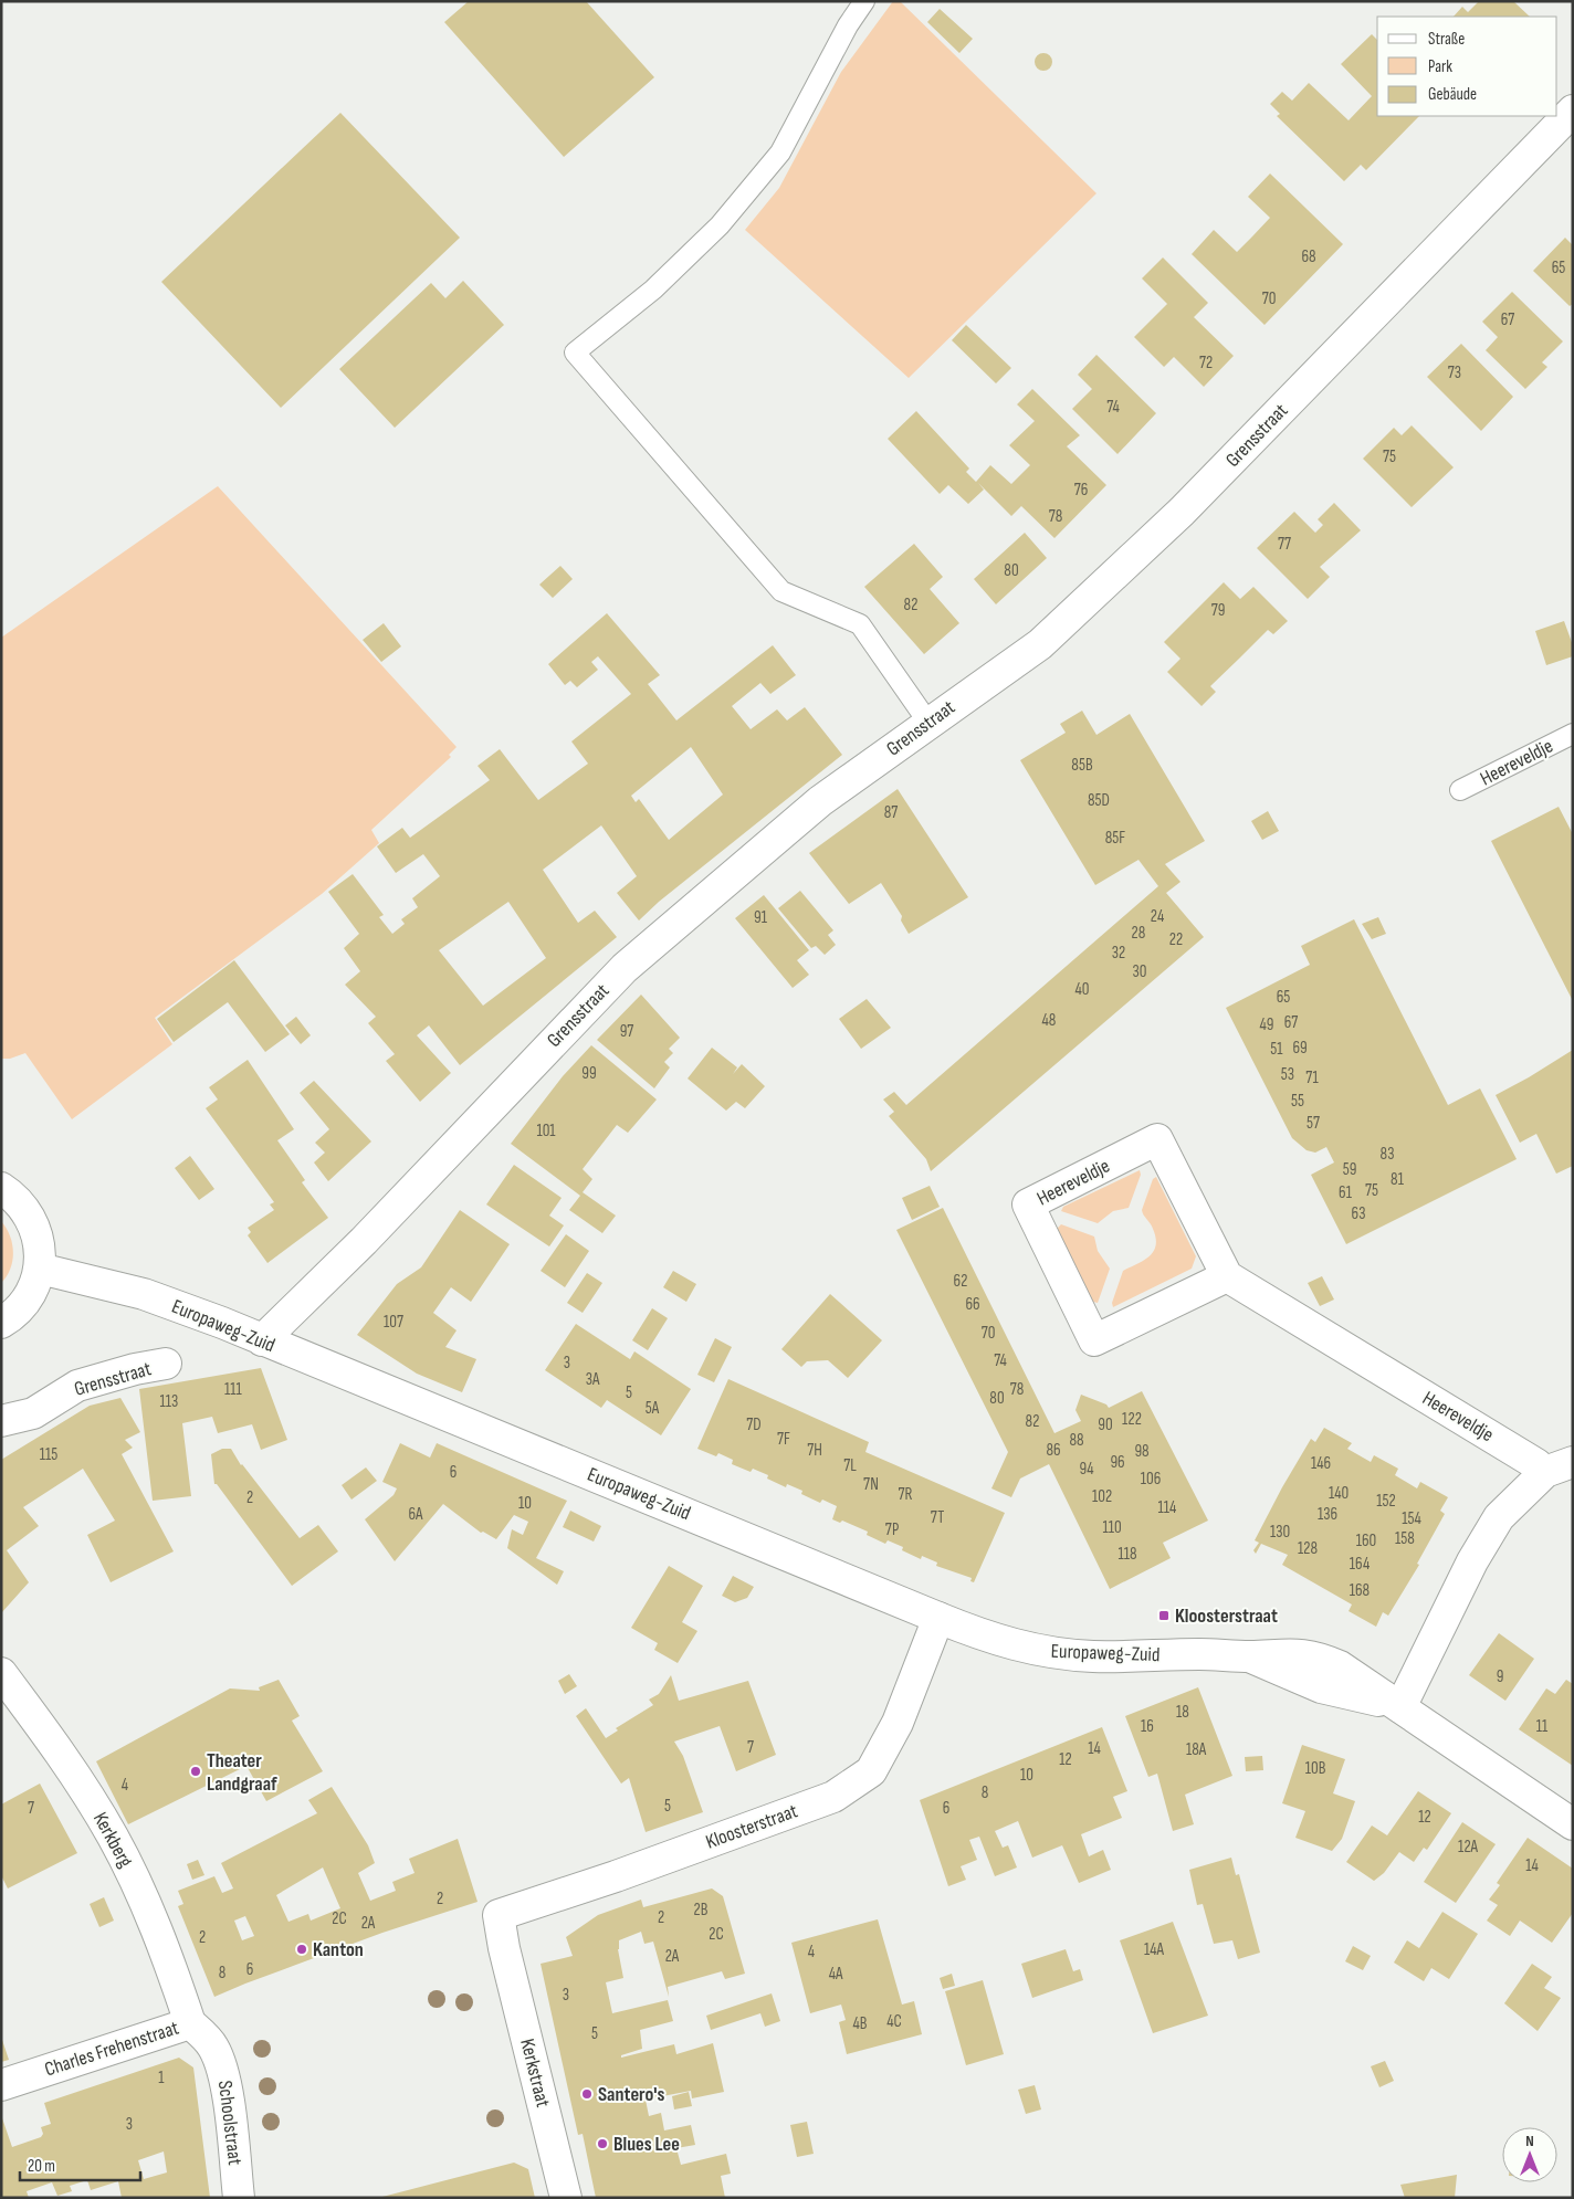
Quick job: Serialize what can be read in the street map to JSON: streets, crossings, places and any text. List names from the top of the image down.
{
  "streets": {
    "street": [
      "Grensstraat",
      "Heereveldje",
      "Europaweg-Zuid",
      "Kloosterstraat",
      "Kerkberg",
      "Charles Frehenstraat",
      "Kerkstraat",
      "Schoolstraat"
    ]
  },
  "crossings": [
    ["Grensstraat", "Europaweg-Zuid"],
    ["Europaweg-Zuid", "Kloosterstraat"],
    ["Kloosterstraat", "Kerkstraat"],
    ["Kerkberg", "Charles Frehenstraat"],
    ["Charles Frehenstraat", "Schoolstraat"]
  ],
  "places": {
    "transit": ["Kloosterstraat"],
    "other": [
      "Theater Landgraaf",
      "Kanton",
      "Santero's",
      "Blues Lee"
    ]
  },
  "house_numbers": [
    "68",
    "65",
    "70",
    "67",
    "72",
    "73",
    "74",
    "75",
    "76",
    "78",
    "77",
    "80",
    "82",
    "79",
    "85B",
    "85D",
    "87",
    "85F",
    "24",
    "91",
    "28",
    "22",
    "32",
    "30",
    "40",
    "65",
    "48",
    "67",
    "49",
    "97",
    "69",
    "51",
    "99",
    "53",
    "71",
    "55",
    "57",
    "101",
    "83",
    "59",
    "81",
    "75",
    "61",
    "63",
    "62",
    "66",
    "107",
    "70",
    "74",
    "3",
    "3A",
    "111",
    "78",
    "5",
    "80",
    "113",
    "5A",
    "122",
    "82",
    "7D",
    "90",
    "7F",
    "88",
    "7H",
    "86",
    "98",
    "115",
    "96",
    "146",
    "7L",
    "94",
    "6",
    "106",
    "7N",
    "140",
    "7R",
    "102",
    "2",
    "152",
    "10",
    "114",
    "6A",
    "136",
    "7T",
    "154",
    "110",
    "7P",
    "130",
    "158",
    "160",
    "128",
    "118",
    "164",
    "168",
    "9",
    "18",
    "16",
    "11",
    "7",
    "14",
    "18A",
    "12",
    "10B",
    "10",
    "4",
    "8",
    "5",
    "7",
    "6",
    "12",
    "12A",
    "14",
    "2",
    "2B",
    "2",
    "2C",
    "2A",
    "2C",
    "2",
    "14A",
    "4",
    "2A",
    "6",
    "8",
    "4A",
    "3",
    "4C",
    "4B",
    "5",
    "1",
    "3"
  ],
  "legend": ["Straße", "Park", "Gebäude"],
  "scale_bar": "20 m",
  "north": "top"
}
